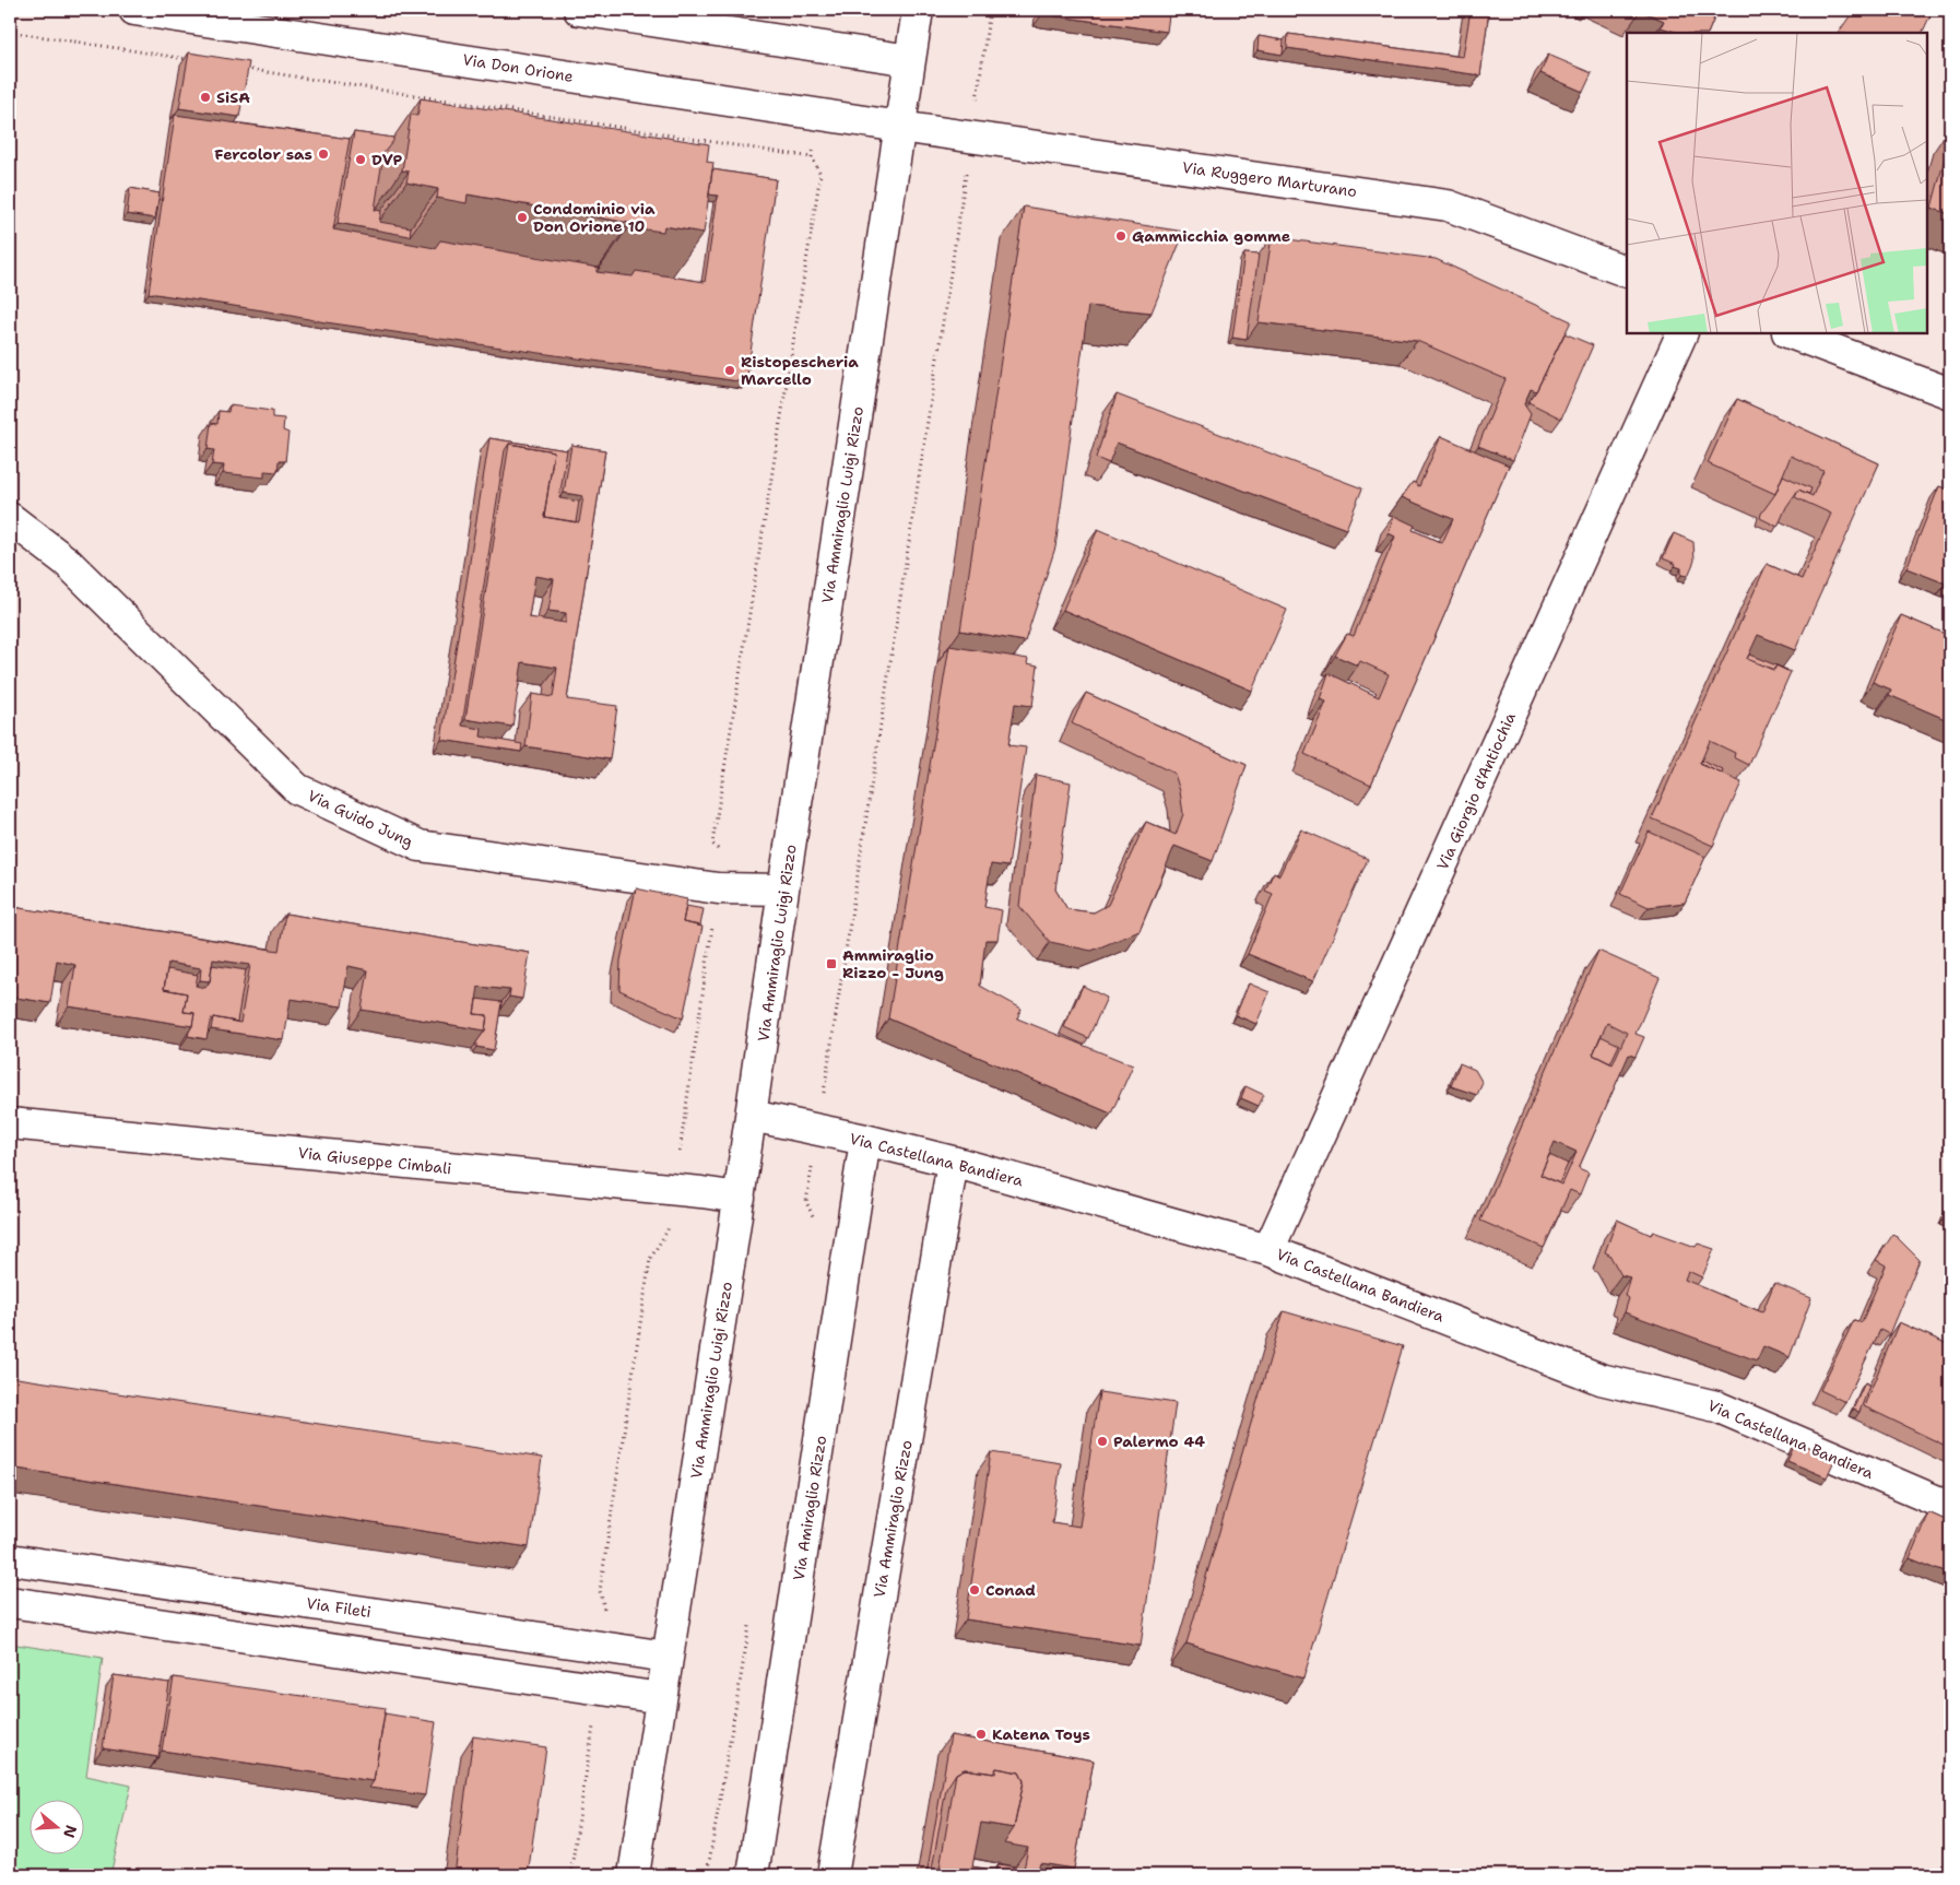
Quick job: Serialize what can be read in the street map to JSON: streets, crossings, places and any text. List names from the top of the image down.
{
  "streets": {
    "street": [
      "Via Don Orione",
      "Via Ruggero Marturano",
      "Via Ammiraglio Luigi Rizzo",
      "Via Giorgio d'Antiochia",
      "Via Guido Jung",
      "Via Castellana Bandiera",
      "Via Giuseppe Cimbali",
      "Via Amiraglio Rizzo",
      "Via Ammiraglio Rizzo",
      "Via Fileti"
    ]
  },
  "crossings": [
    ["Via Don Orione", "Via Ruggero Marturano"],
    ["Via Don Orione", "Via Ammiraglio Luigi Rizzo"],
    ["Via Ruggero Marturano", "Via Ammiraglio Luigi Rizzo"],
    ["Via Ammiraglio Luigi Rizzo", "Via Guido Jung"],
    ["Via Ammiraglio Luigi Rizzo", "Via Castellana Bandiera"],
    ["Via Ammiraglio Luigi Rizzo", "Via Giuseppe Cimbali"],
    ["Via Ammiraglio Luigi Rizzo", "Via Fileti"],
    ["Via Giorgio d'Antiochia", "Via Castellana Bandiera"],
    ["Via Castellana Bandiera", "Via Amiraglio Rizzo"],
    ["Via Castellana Bandiera", "Via Ammiraglio Rizzo"]
  ],
  "places": {
    "other": [
      "SiSA",
      "Fercolor sas",
      "DVP",
      "Condominio via Don Orione 10",
      "Gammicchia gomme",
      "Ristopescheria Marcello",
      "Palermo 44",
      "Conad",
      "Katena Toys"
    ],
    "transit": ["Ammiraglio Rizzo - Jung"]
  },
  "north": "right"
}
